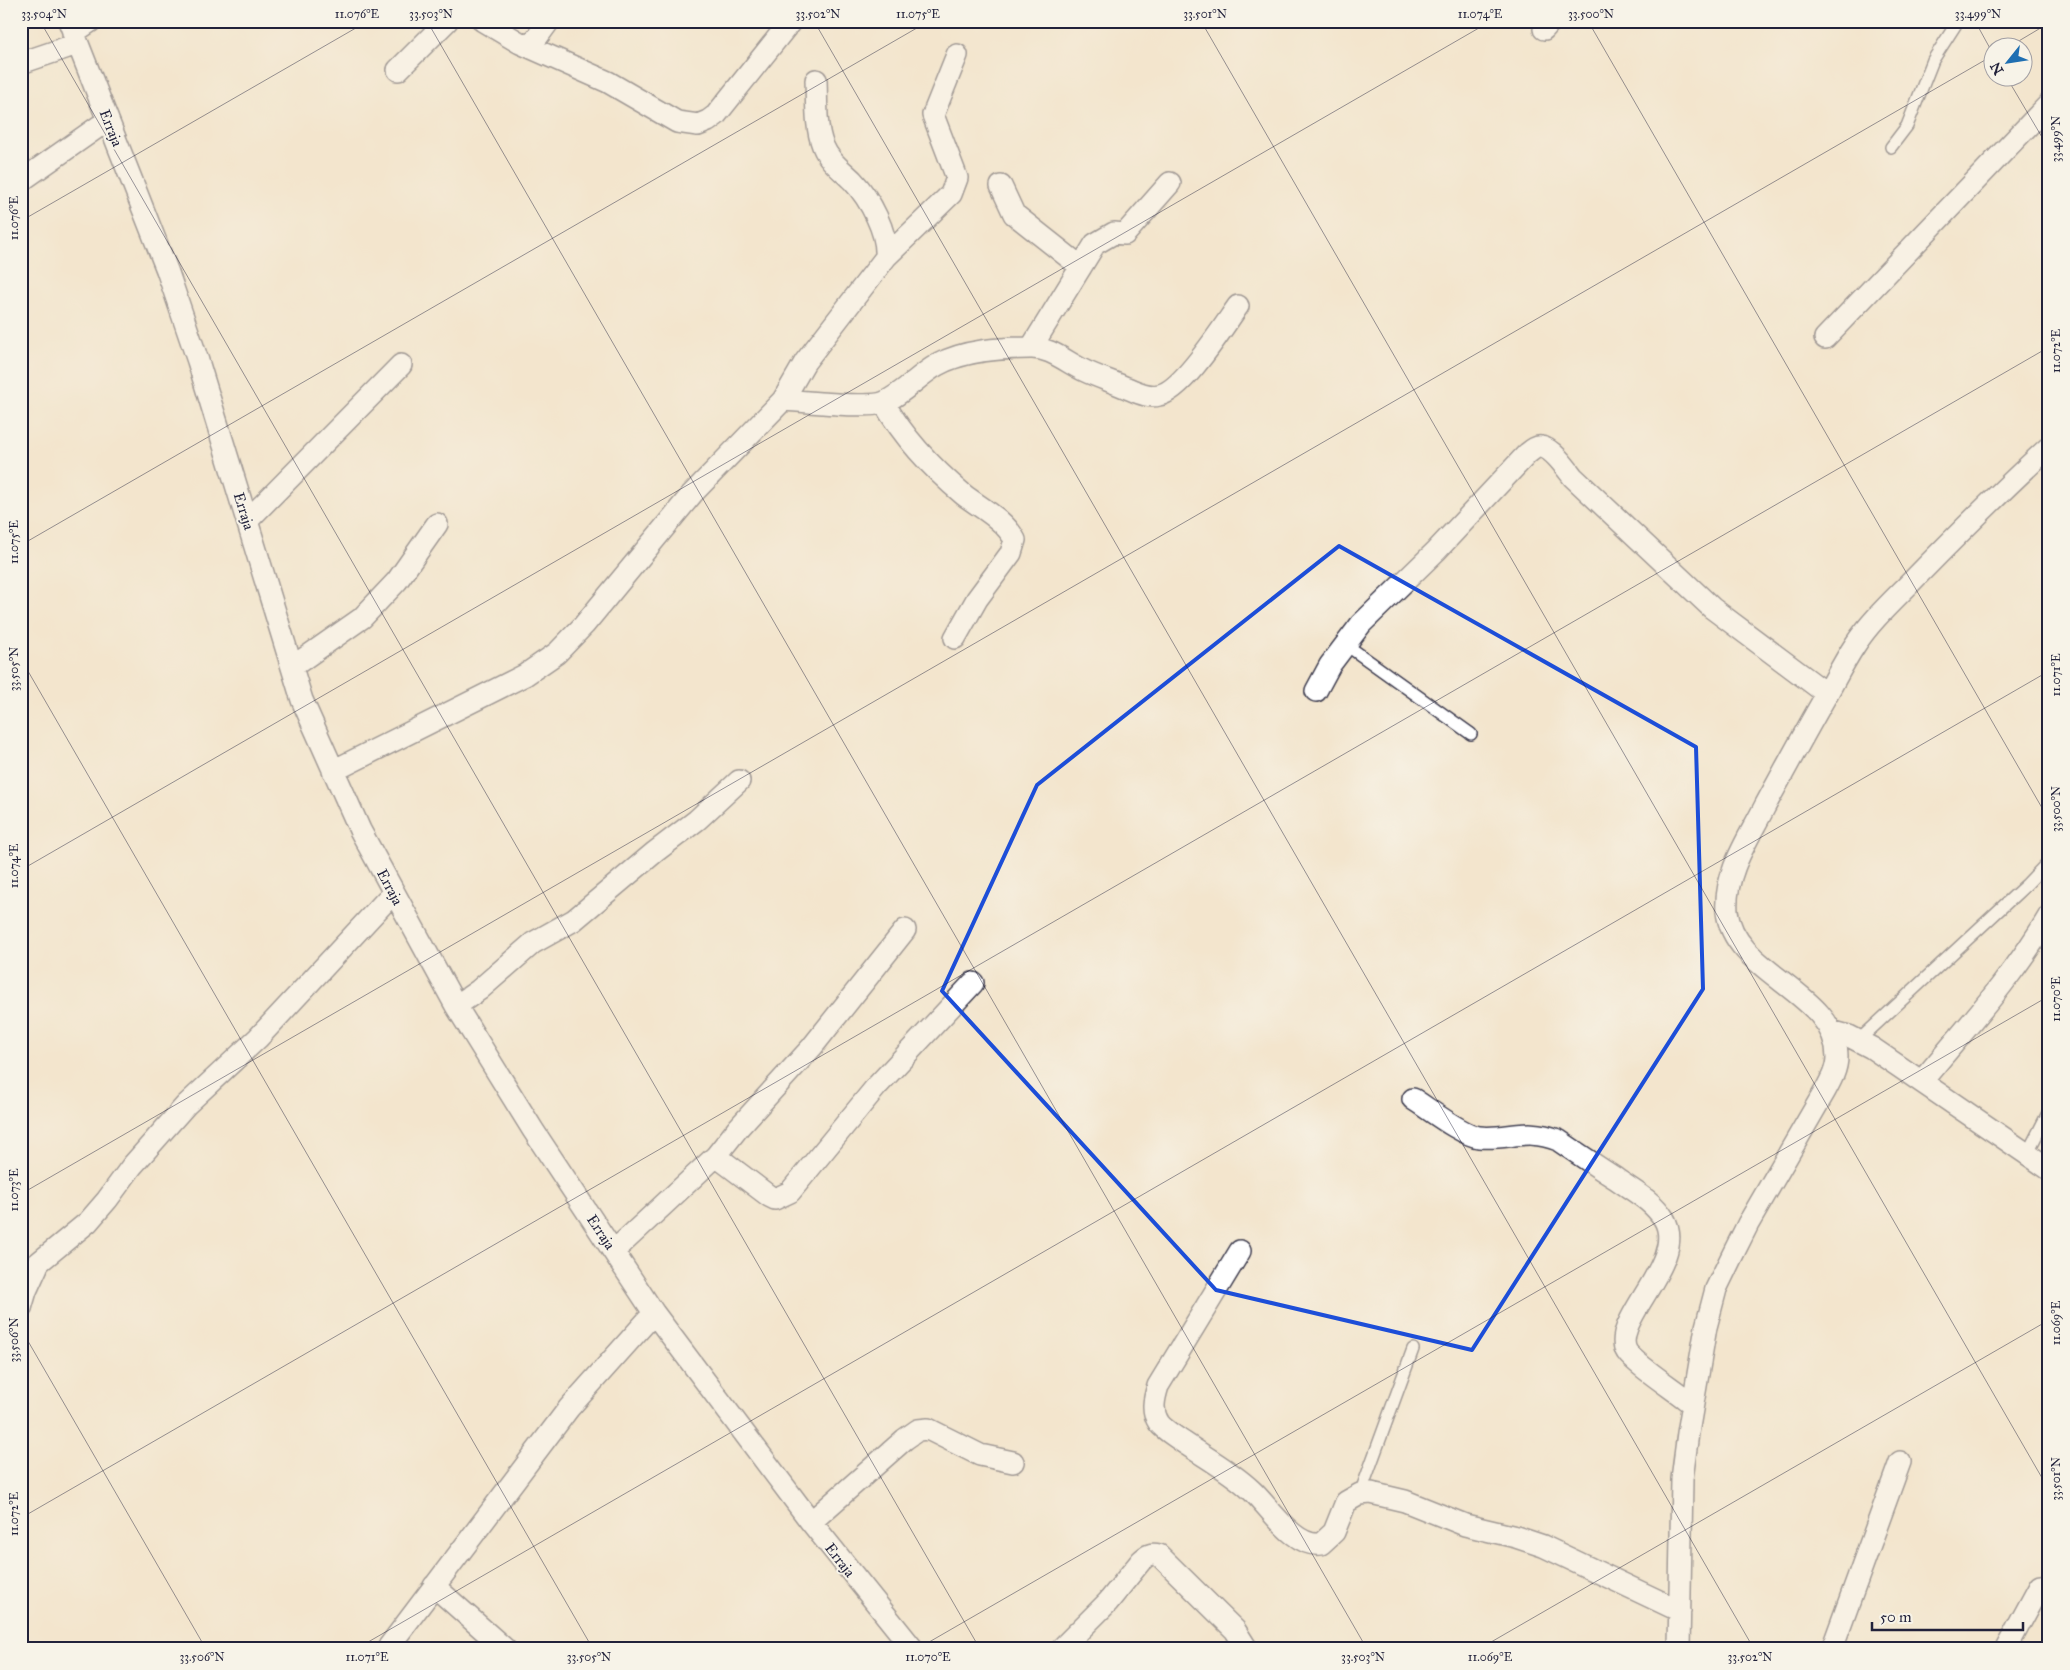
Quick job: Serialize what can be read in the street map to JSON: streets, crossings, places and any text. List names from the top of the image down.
{
  "streets": {
    "street": ["Erraja"]
  },
  "scale_bar": "50 m",
  "north": "bottom left",
  "coordinates": [
    "33.504°N",
    "11.076°E",
    "33.503°N",
    "33.502°N",
    "11.075°E",
    "33.501°N",
    "11.074°E",
    "33.500°N",
    "33.499°N",
    "11.072°E",
    "33.505°N",
    "11.071°E",
    "11.070°E",
    "11.073°E",
    "11.069°E",
    "33.506°N"
  ]
}
